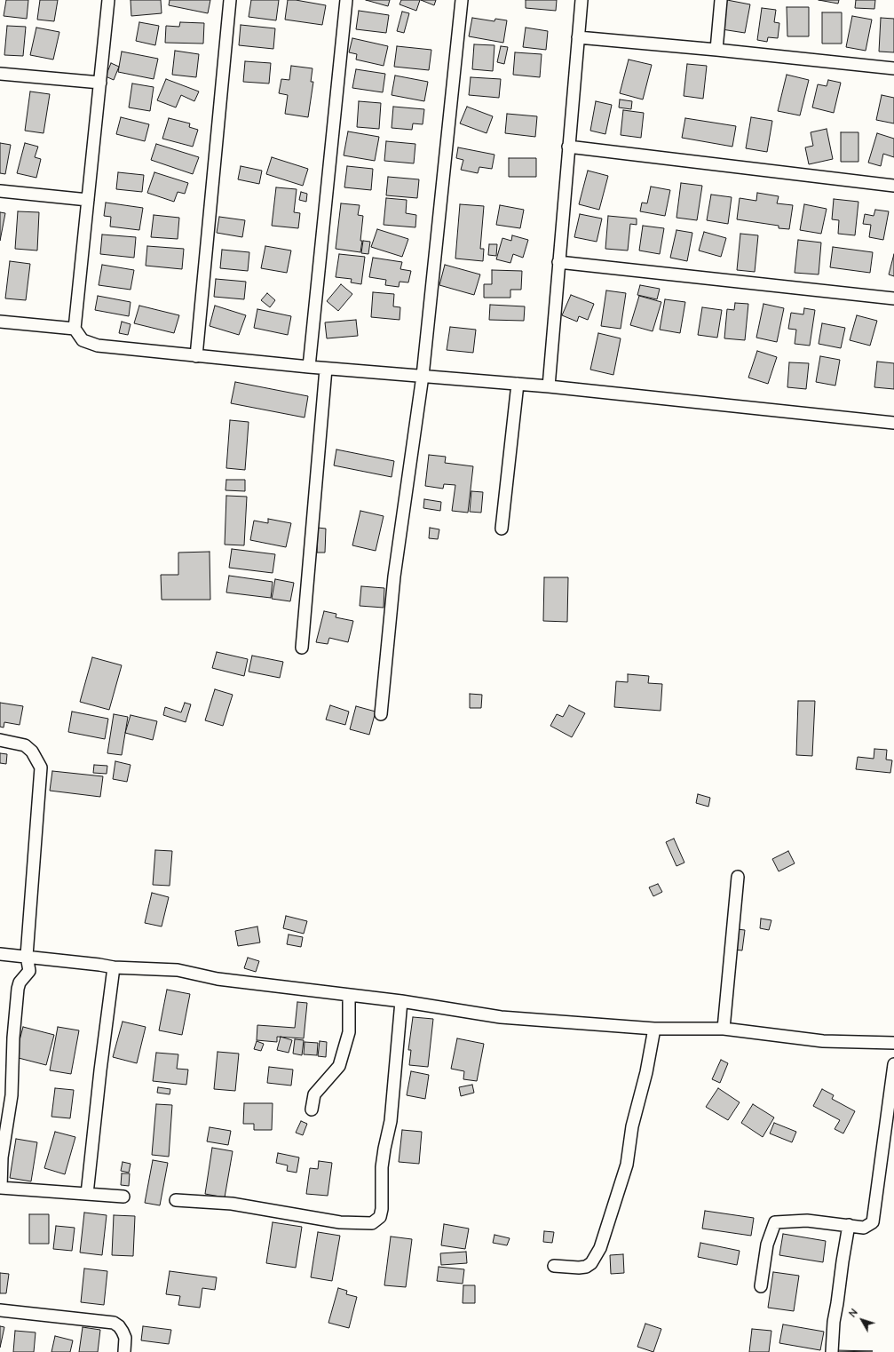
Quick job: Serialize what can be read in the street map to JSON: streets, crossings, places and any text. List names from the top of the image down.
{
  "north": "top left"
}
